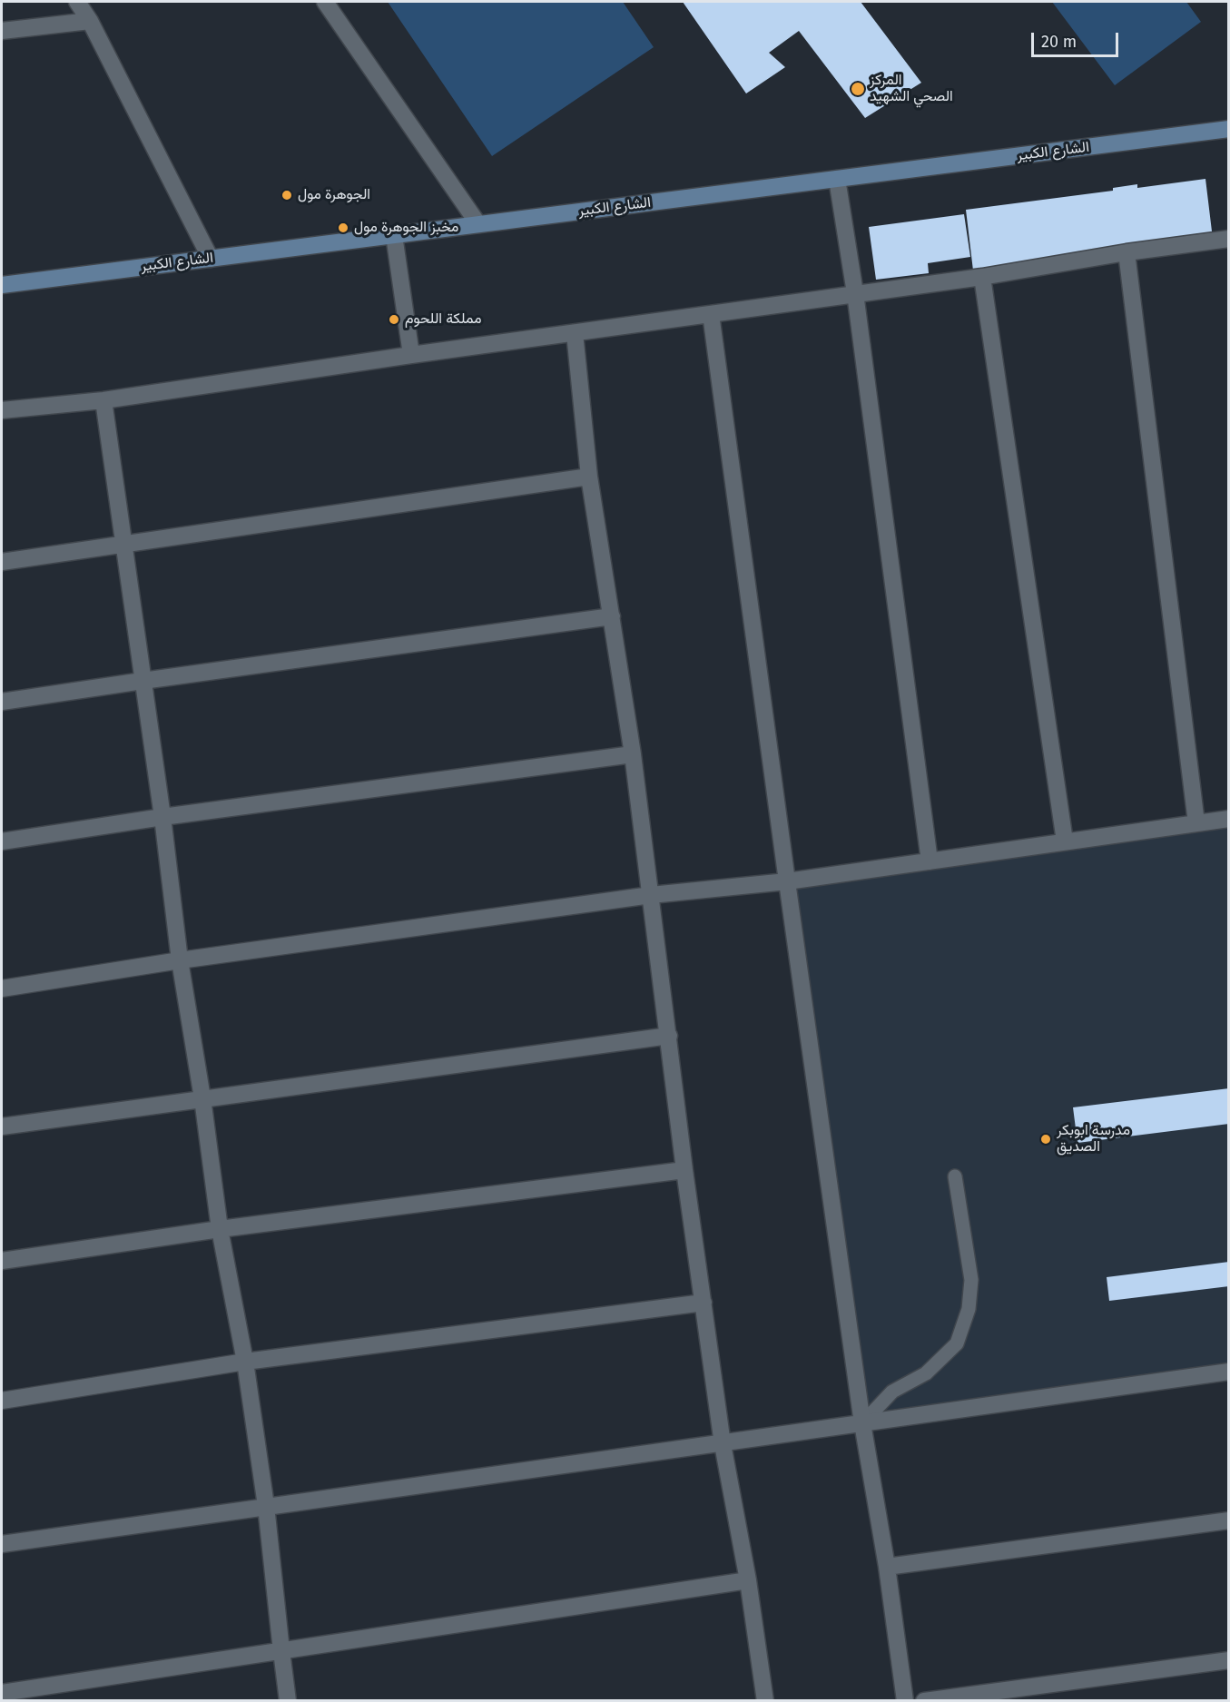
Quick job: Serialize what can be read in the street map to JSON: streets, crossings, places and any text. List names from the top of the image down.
{
  "streets": {
    "street": ["الشارع الكبير"]
  },
  "places": [
    "المركز الصحي الشهيد",
    "الجوهرة مول",
    "مخبز الجوهرة مول",
    "مملكة اللحوم",
    "مدرسة ابوبكر الصديق"
  ],
  "scale_bar": "20 m"
}
